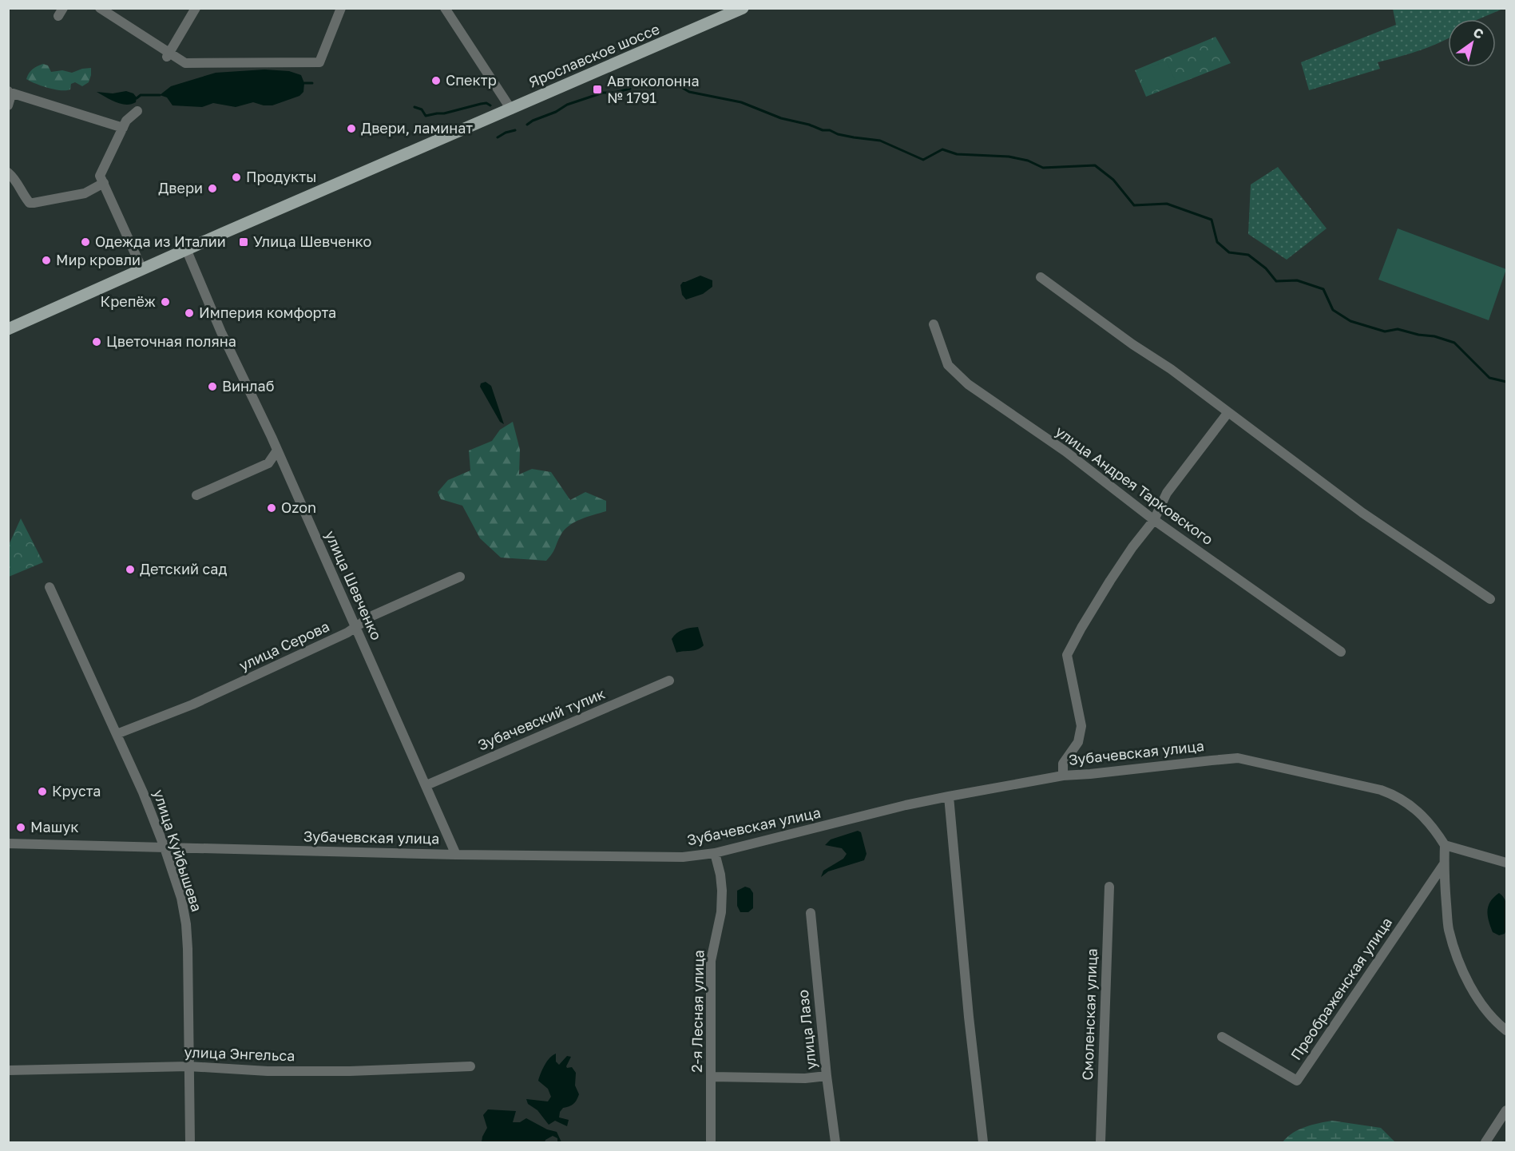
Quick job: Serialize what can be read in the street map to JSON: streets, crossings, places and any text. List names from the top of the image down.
{
  "streets": {
    "main road": ["Ярославское шоссе"],
    "street": [
      "улица Андрея Тарковского",
      "улица Шевченко",
      "улица Серова",
      "Зубачевский тупик",
      "Зубачевская улица",
      "улица Куйбышева",
      "Преображенская улица",
      "2-я Лесная улица",
      "Смоленская улица",
      "улица Лазо",
      "улица Энгельса"
    ]
  },
  "crossings": [
    ["Ярославское шоссе", "улица Шевченко"],
    ["улица Шевченко", "улица Серова"],
    ["улица Шевченко", "Зубачевский тупик"],
    ["улица Шевченко", "Зубачевская улица"],
    ["улица Серова", "улица Куйбышева"],
    ["Зубачевская улица", "улица Куйбышева"],
    ["Зубачевская улица", "2-я Лесная улица"],
    ["улица Куйбышева", "улица Энгельса"]
  ],
  "places": {
    "other": [
      "Спектр",
      "Двери, ламинат",
      "Продукты",
      "Двери",
      "Одежда из Италии",
      "Мир кровли",
      "Крепёж",
      "Империя комфорта",
      "Цветочная поляна",
      "Винлаб",
      "Ozon",
      "Детский сад",
      "Круста",
      "Машук"
    ],
    "transit": ["Автоколонна № 1791", "Улица Шевченко"]
  },
  "north": "top right"
}
